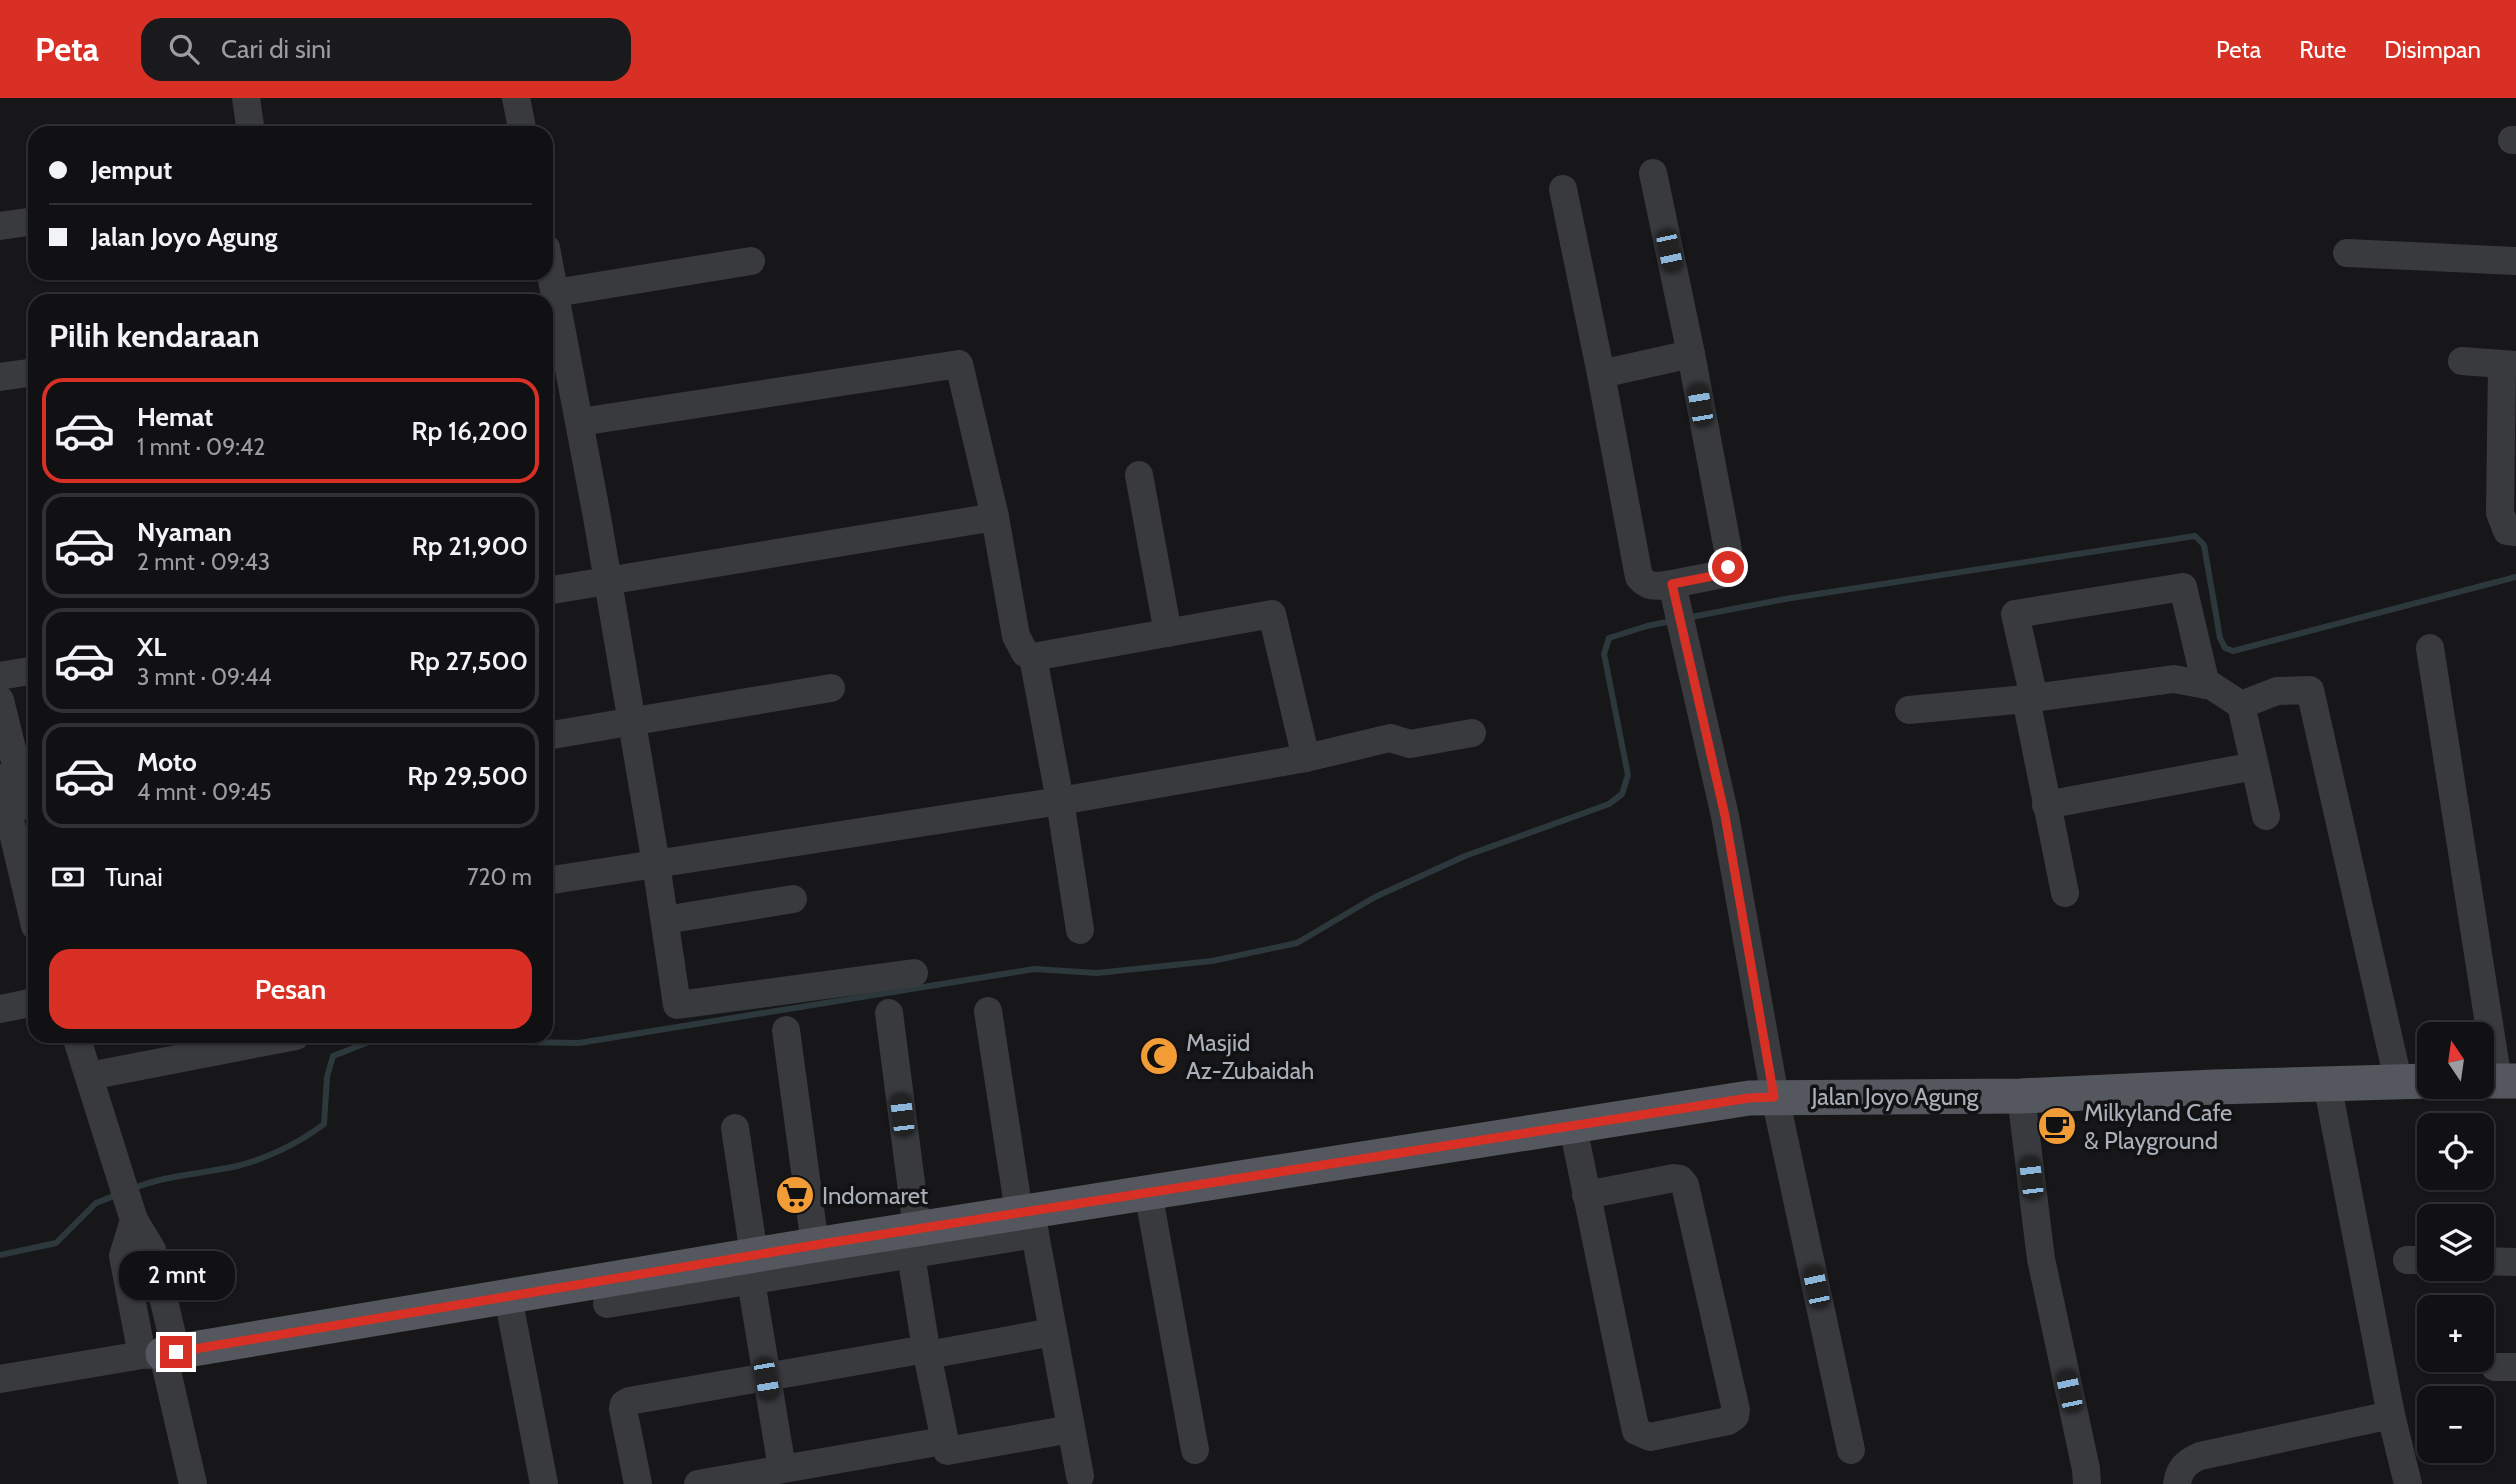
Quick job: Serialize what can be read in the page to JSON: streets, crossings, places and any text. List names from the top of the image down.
{
  "streets": {
    "main road": ["Jalan Joyo Agung"]
  },
  "places": {
    "mosque": ["Masjid Az-Zubaidah"],
    "cafe": ["Milkyland Cafe & Playground"],
    "supermarket": ["Indomaret"]
  },
  "north": "top",
  "page": {
    "header": "Peta",
    "search": "Cari di sini",
    "nav": ["Peta", "Rute", "Disimpan"],
    "banner": ["Jemput", "Jalan Joyo Agung"],
    "heading": "Pilih kendaraan",
    "list": [
      {
        "name": "Hemat",
        "note": "1 mnt · 09:42",
        "value": "Rp 16,200"
      },
      {
        "name": "Nyaman",
        "note": "2 mnt · 09:43",
        "value": "Rp 21,900"
      },
      {
        "name": "XL",
        "note": "3 mnt · 09:44",
        "value": "Rp 27,500"
      },
      {
        "name": "Moto",
        "note": "4 mnt · 09:45",
        "value": "Rp 29,500"
      }
    ],
    "pay": ["Tunai", "720 m"],
    "buttons": "Pesan",
    "map_buttons": ["+", "−"],
    "bubble": "2 mnt"
  }
}
